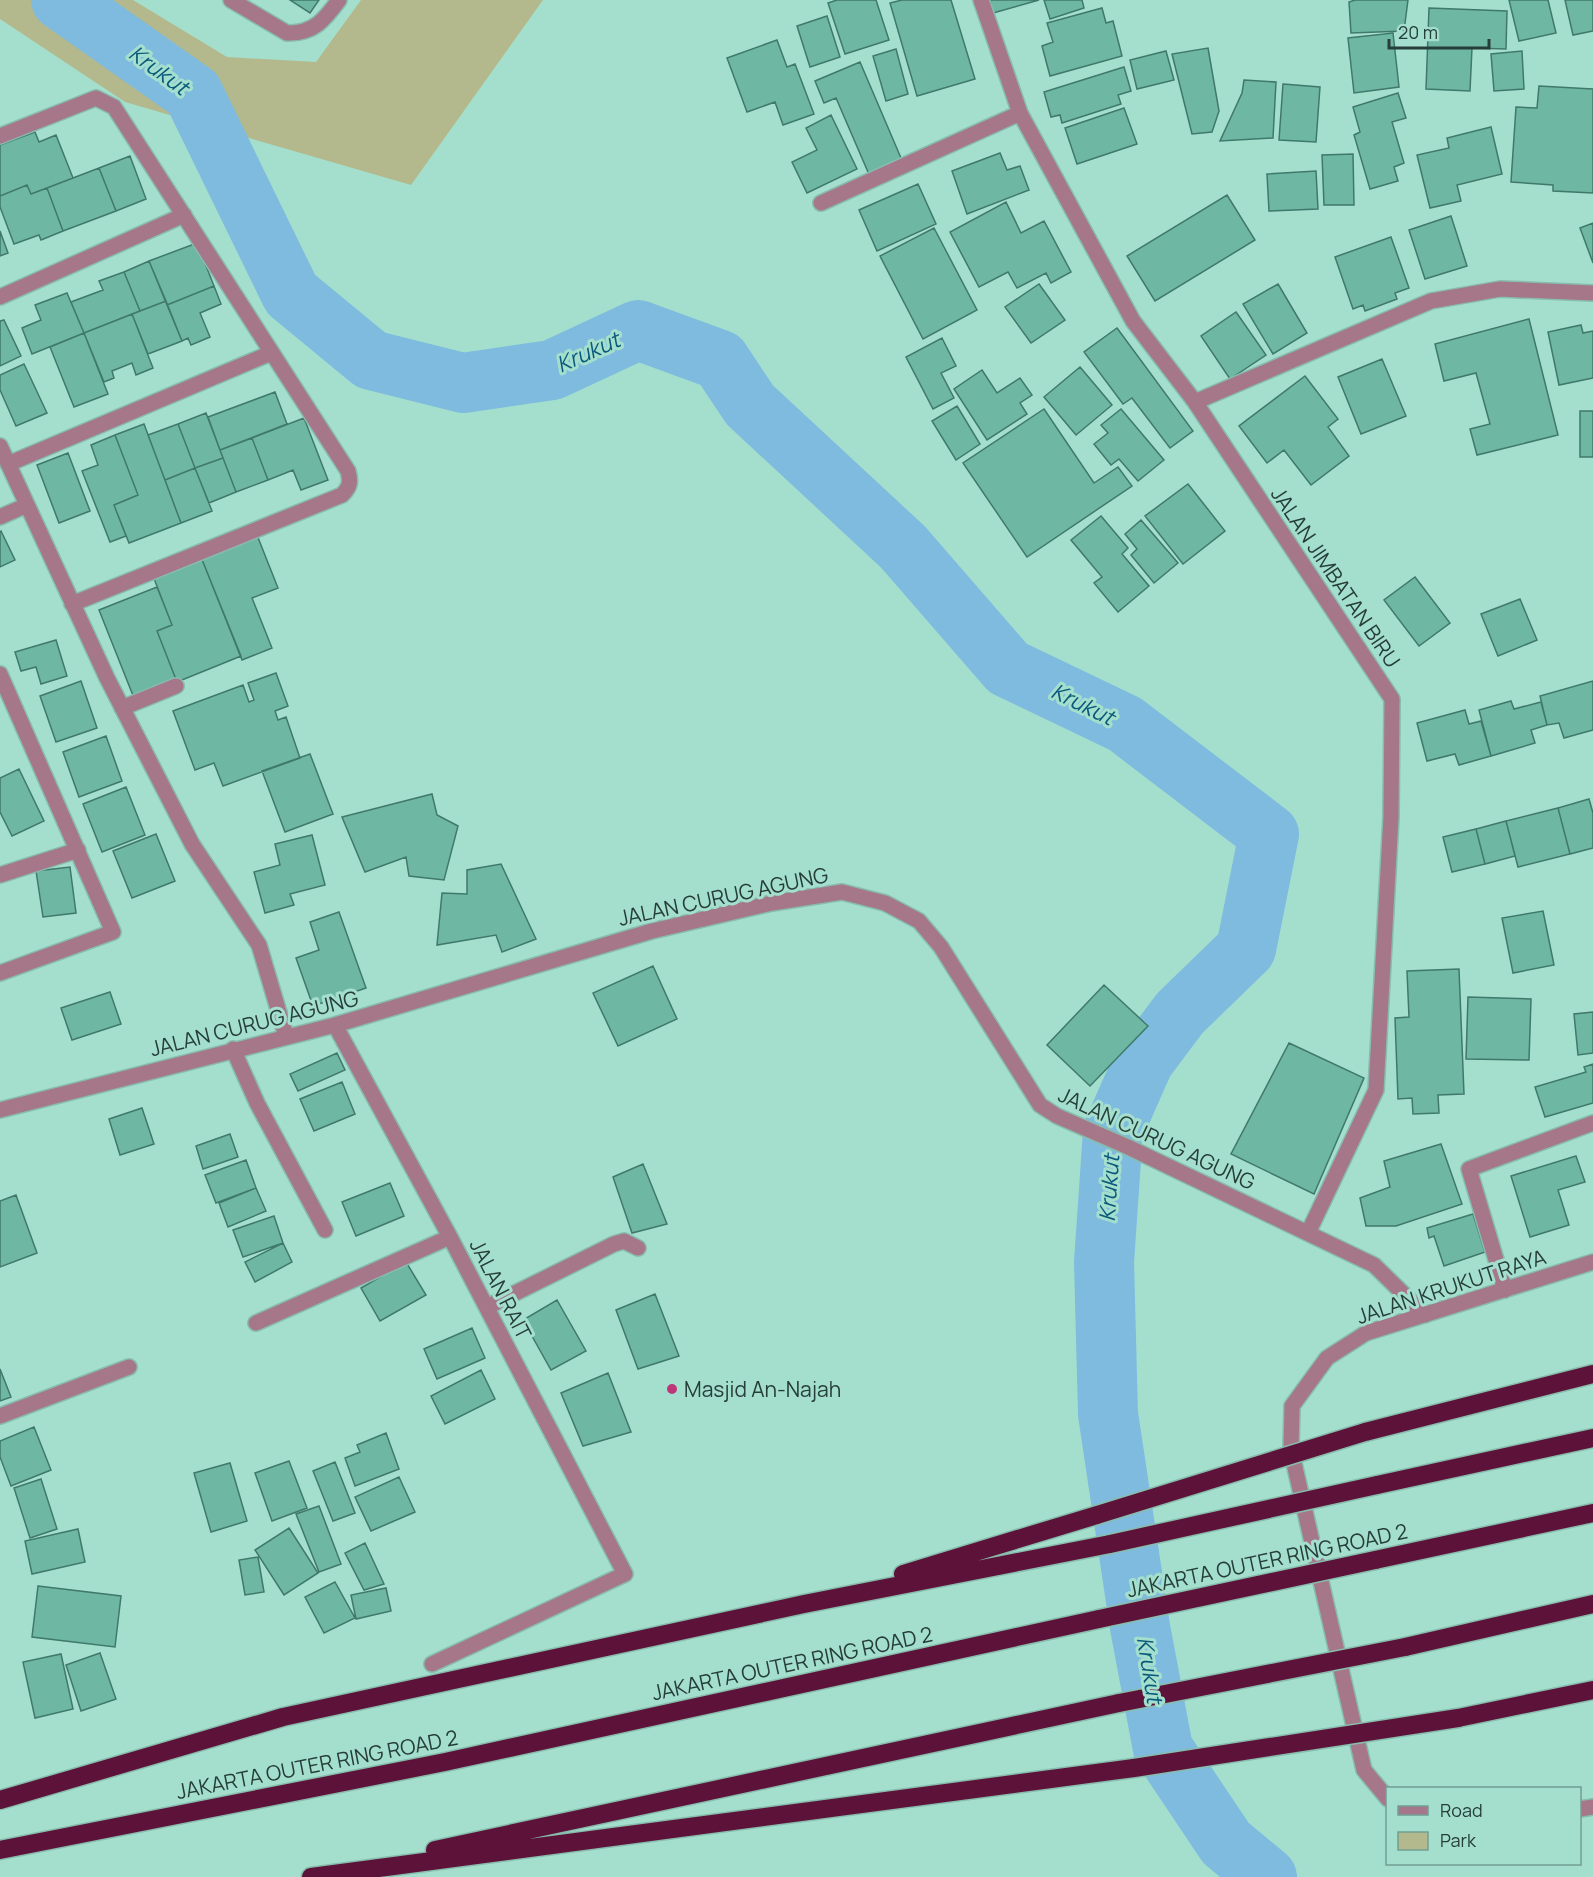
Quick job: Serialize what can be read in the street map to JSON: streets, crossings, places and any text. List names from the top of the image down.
{
  "streets": {
    "highway": ["JAKARTA OUTER RING ROAD 2"],
    "street": [
      "JALAN JIMBATAN BIRU",
      "JALAN CURUG AGUNG",
      "JALAN KRUKUT RAYA",
      "JALAN RAIT"
    ]
  },
  "crossings": [
    ["JALAN JIMBATAN BIRU", "JALAN CURUG AGUNG"],
    ["JALAN CURUG AGUNG", "JALAN KRUKUT RAYA"],
    ["JALAN CURUG AGUNG", "JALAN RAIT"]
  ],
  "water": ["Krukut"],
  "places": ["Masjid An-Najah"],
  "legend": ["Road", "Park"],
  "scale_bar": "20 m"
}
